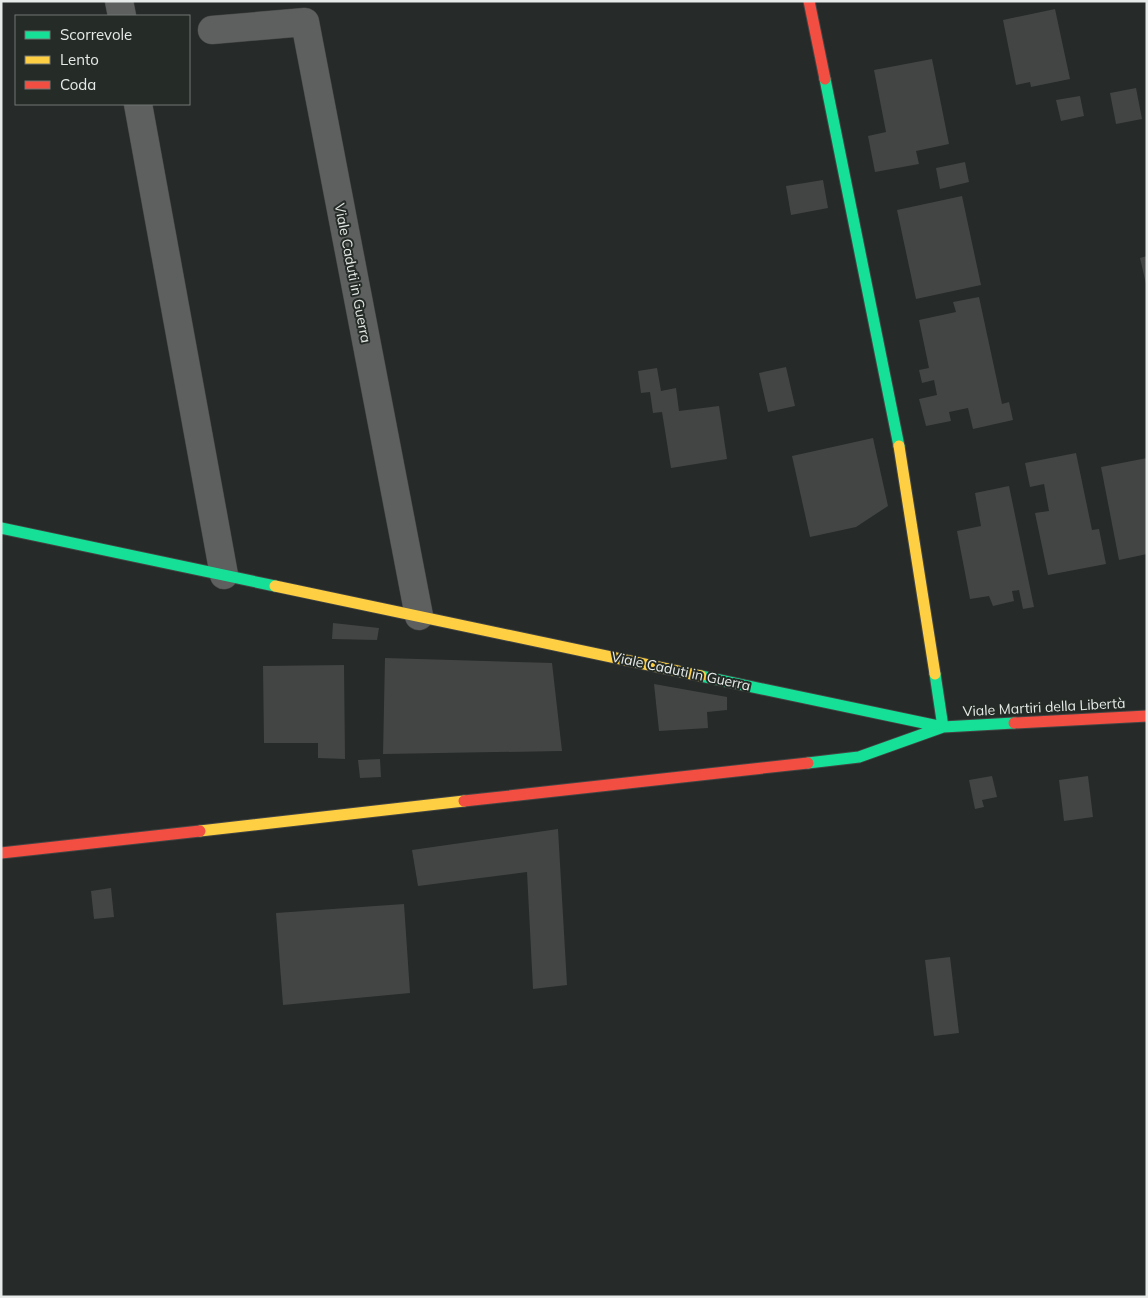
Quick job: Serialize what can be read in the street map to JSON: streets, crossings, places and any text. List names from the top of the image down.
{
  "streets": {
    "street": ["Viale Caduti in Guerra", "Viale Martiri della Libertà"]
  },
  "crossings": [
    ["Viale Caduti in Guerra", "Viale Martiri della Libertà"]
  ],
  "legend": ["Scorrevole", "Lento", "Coda"]
}
